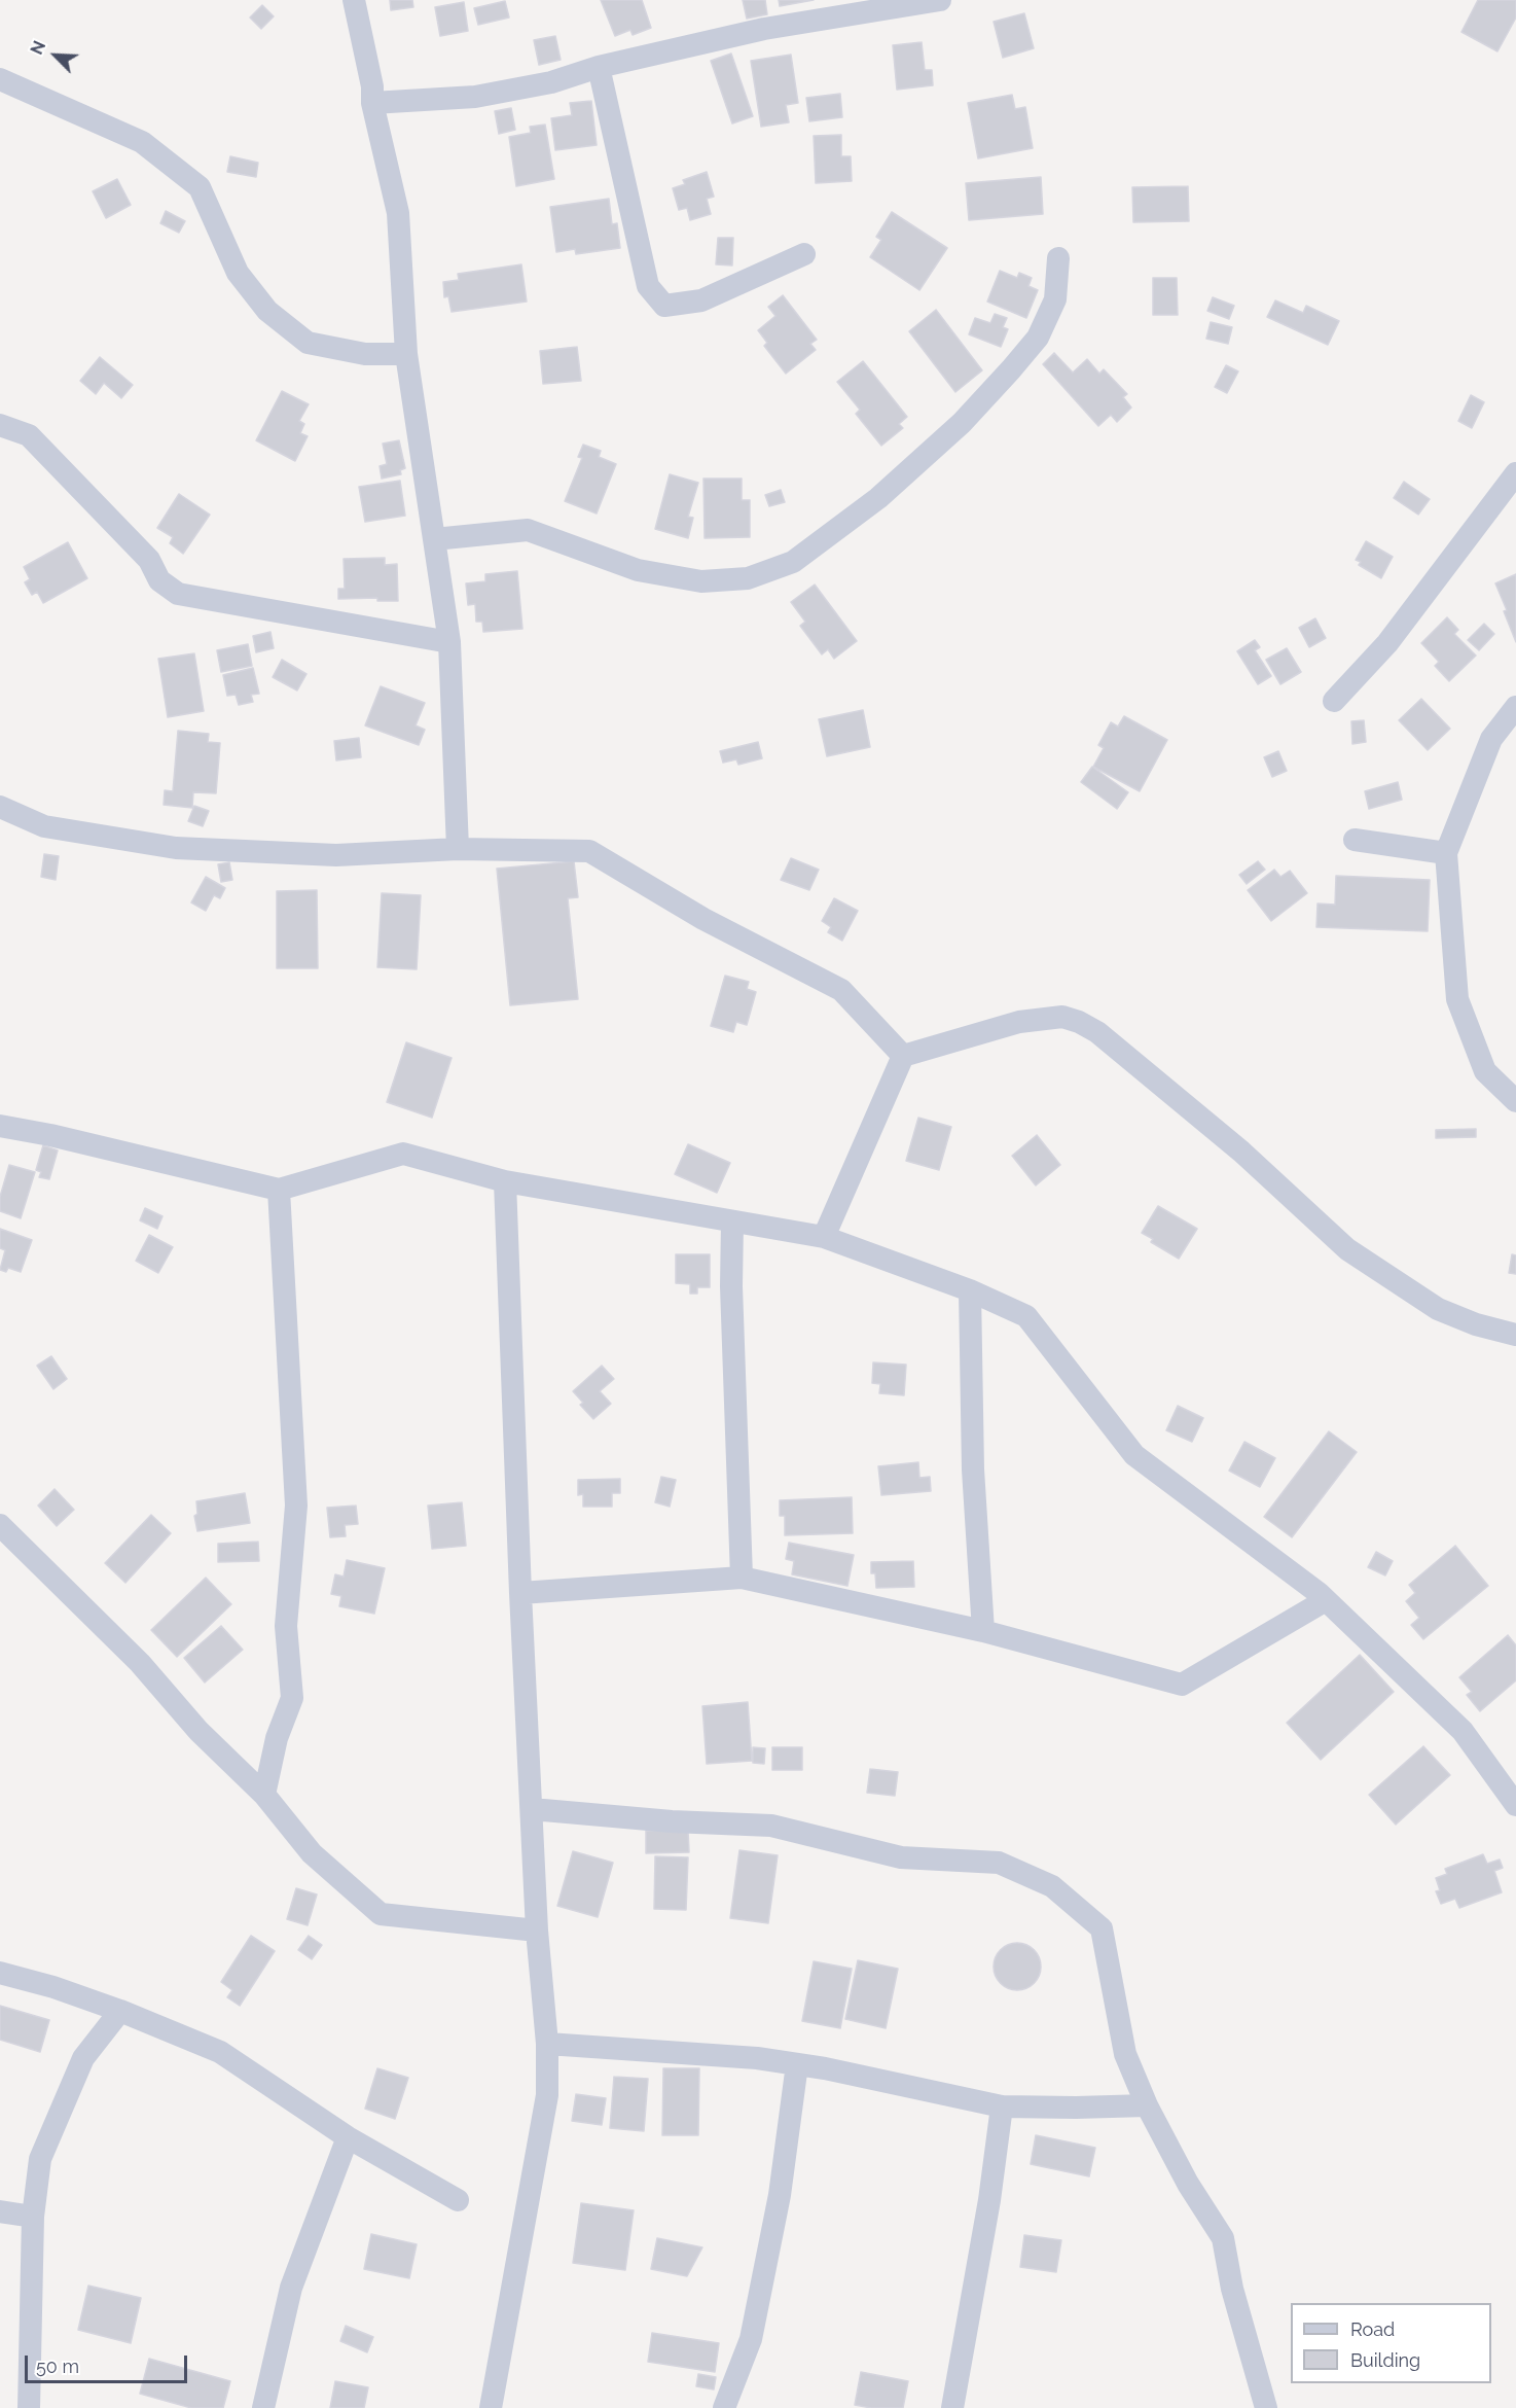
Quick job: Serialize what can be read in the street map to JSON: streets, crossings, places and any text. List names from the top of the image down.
{
  "legend": ["Road", "Building"],
  "scale_bar": "50 m",
  "north": "top left"
}
